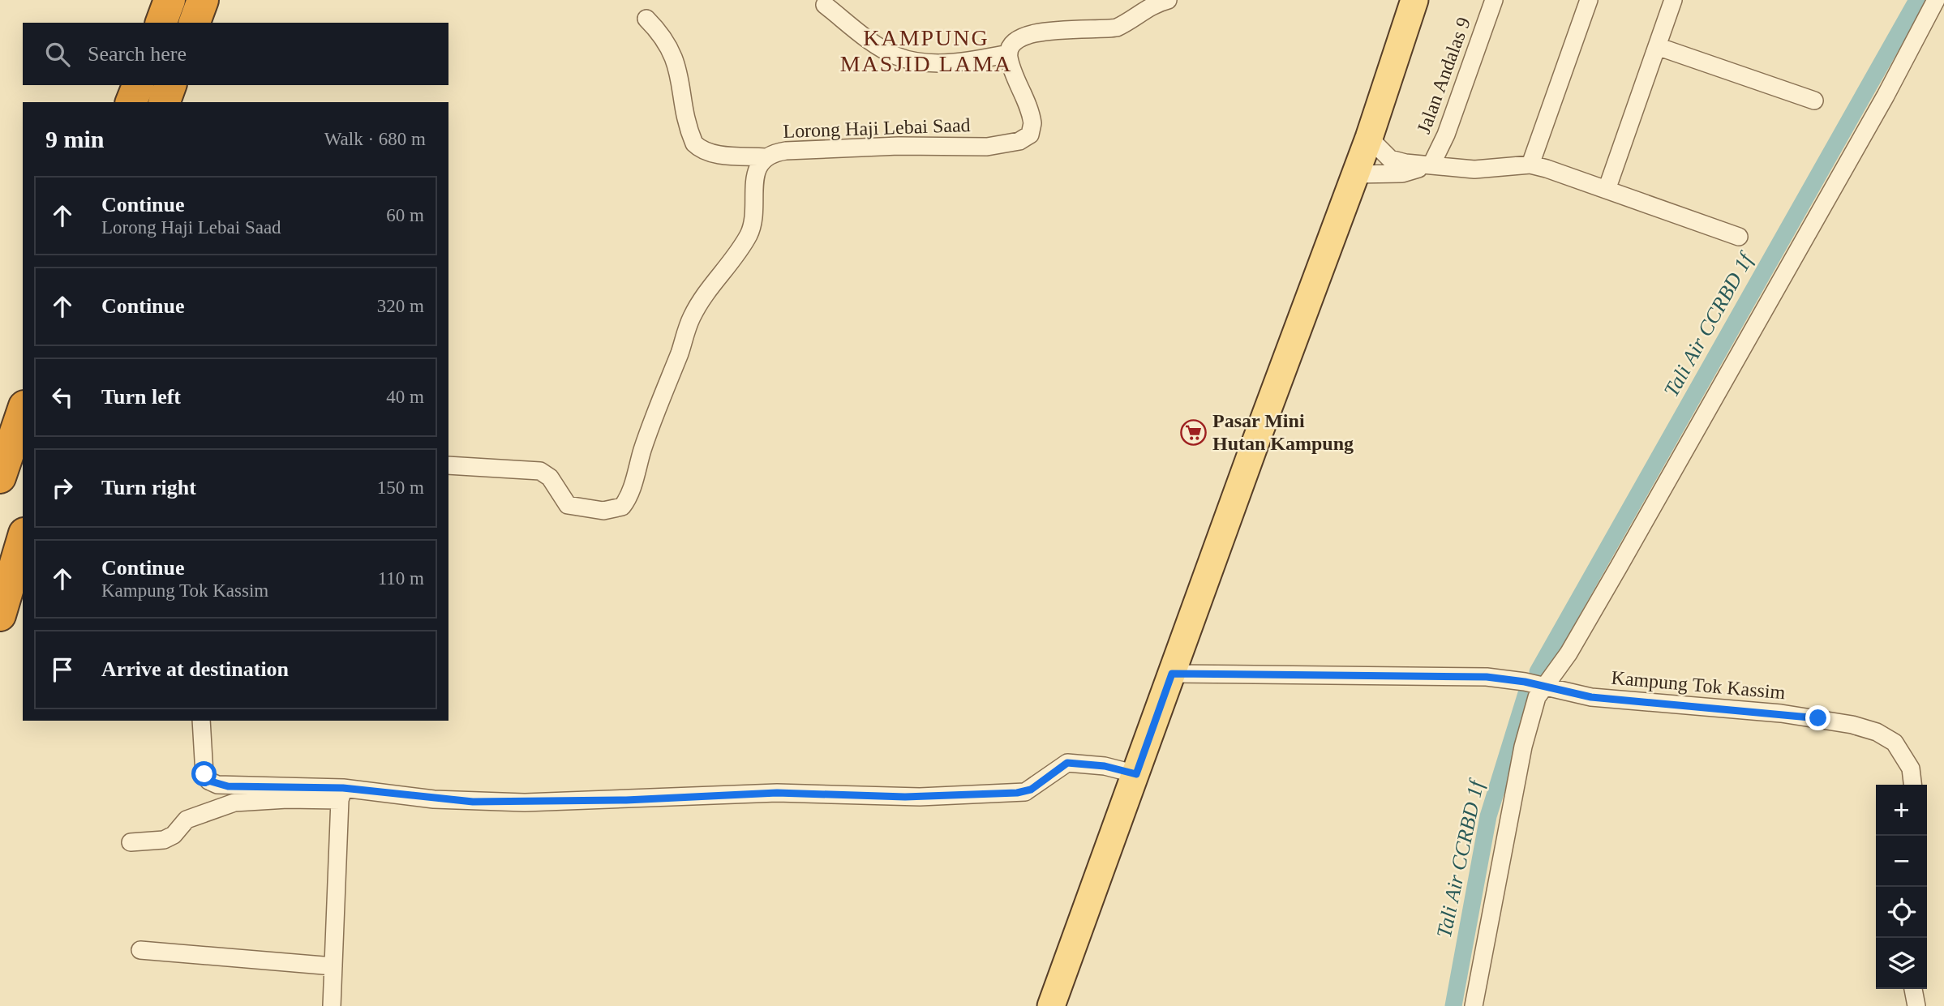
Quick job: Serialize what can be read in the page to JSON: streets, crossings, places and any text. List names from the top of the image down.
{
  "streets": {
    "street": ["Jalan Andalas 9", "Lorong Haji Lebai Saad", "Kampung Tok Kassim"]
  },
  "districts": ["KAMPUNG MASJID LAMA"],
  "water": ["Tali Air CCRBD 1f"],
  "places": {
    "supermarket": ["Pasar Mini Hutan Kampung"]
  },
  "page": {
    "search": "Search here",
    "heading": ["9 min", "Walk · 680 m"],
    "list": [
      ["Continue", "Lorong Haji Lebai Saad", "60 m"],
      ["Continue", "320 m"],
      ["Turn left", "40 m"],
      ["Turn right", "150 m"],
      ["Continue", "Kampung Tok Kassim", "110 m"],
      "Arrive at destination"
    ],
    "map_buttons": ["+", "−"]
  }
}
